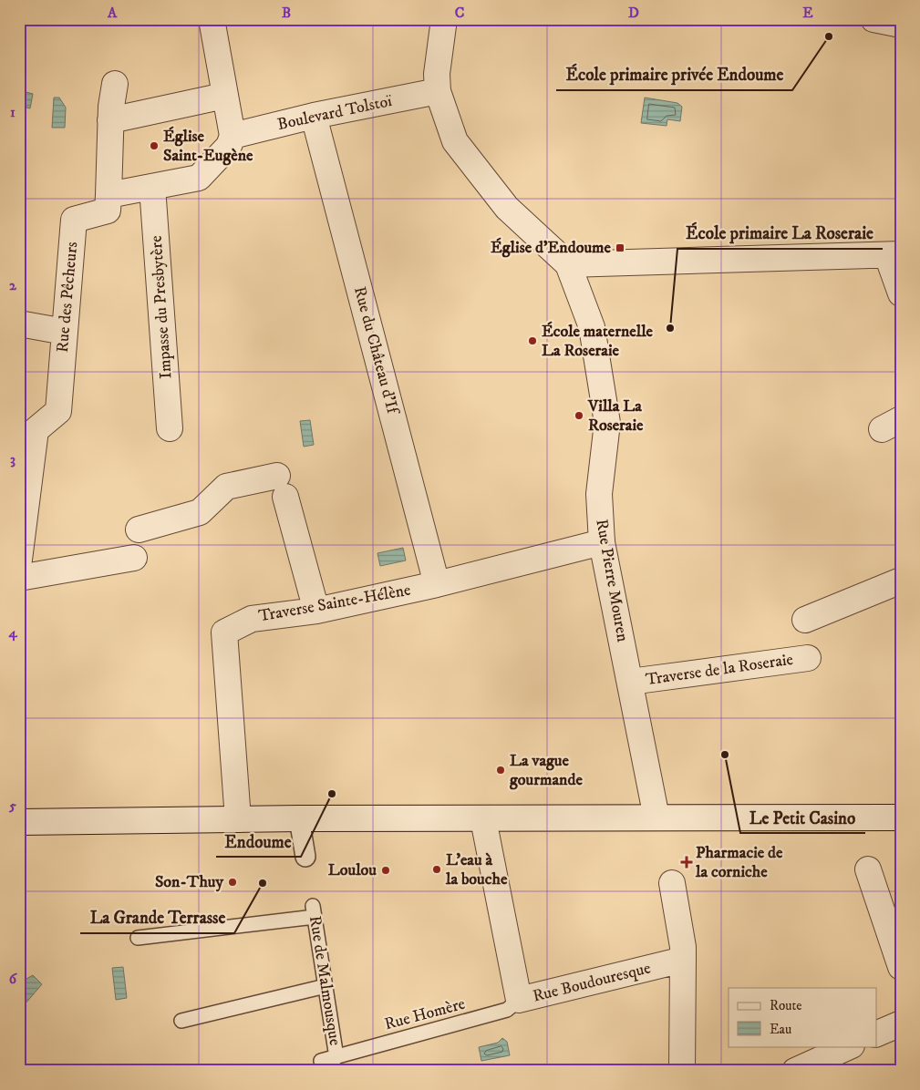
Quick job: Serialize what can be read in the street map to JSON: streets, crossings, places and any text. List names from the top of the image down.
{
  "streets": {
    "street": [
      "Boulevard Tolstoï",
      "Rue des Pêcheurs",
      "Impasse du Presbytère",
      "Rue du Château d'If",
      "Rue Pierre Mouren",
      "Traverse Sainte-Hélène",
      "Traverse de la Roseraie",
      "Rue Boudouresque"
    ],
    "lane": ["Rue de Malmousque", "Rue Homère"]
  },
  "crossings": [
    ["Boulevard Tolstoï", "Rue du Château d'If"],
    ["Rue du Château d'If", "Traverse Sainte-Hélène"],
    ["Rue Pierre Mouren", "Traverse Sainte-Hélène"],
    ["Rue Pierre Mouren", "Traverse de la Roseraie"],
    ["Rue de Malmousque", "Rue Homère"],
    ["Rue Boudouresque", "Rue Homère"]
  ],
  "places": {
    "other": [
      "École primaire privée Endoume",
      "Église Saint-Eugène",
      "École primaire La Roseraie",
      "École maternelle La Roseraie",
      "Villa La Roseraie",
      "Le Petit Casino",
      "La vague gourmande",
      "Endoume",
      "L'eau à la bouche",
      "Loulou",
      "Son-Thuy",
      "La Grande Terrasse"
    ],
    "transit": ["Église d'Endoume"],
    "health": ["Pharmacie de la corniche"]
  },
  "legend": ["Route", "Eau"],
  "grid": {
    "columns": [
      "A",
      "B",
      "C",
      "D",
      "E"
    ],
    "rows": [
      "1",
      "2",
      "3",
      "4",
      "5",
      "6"
    ]
  }
}
